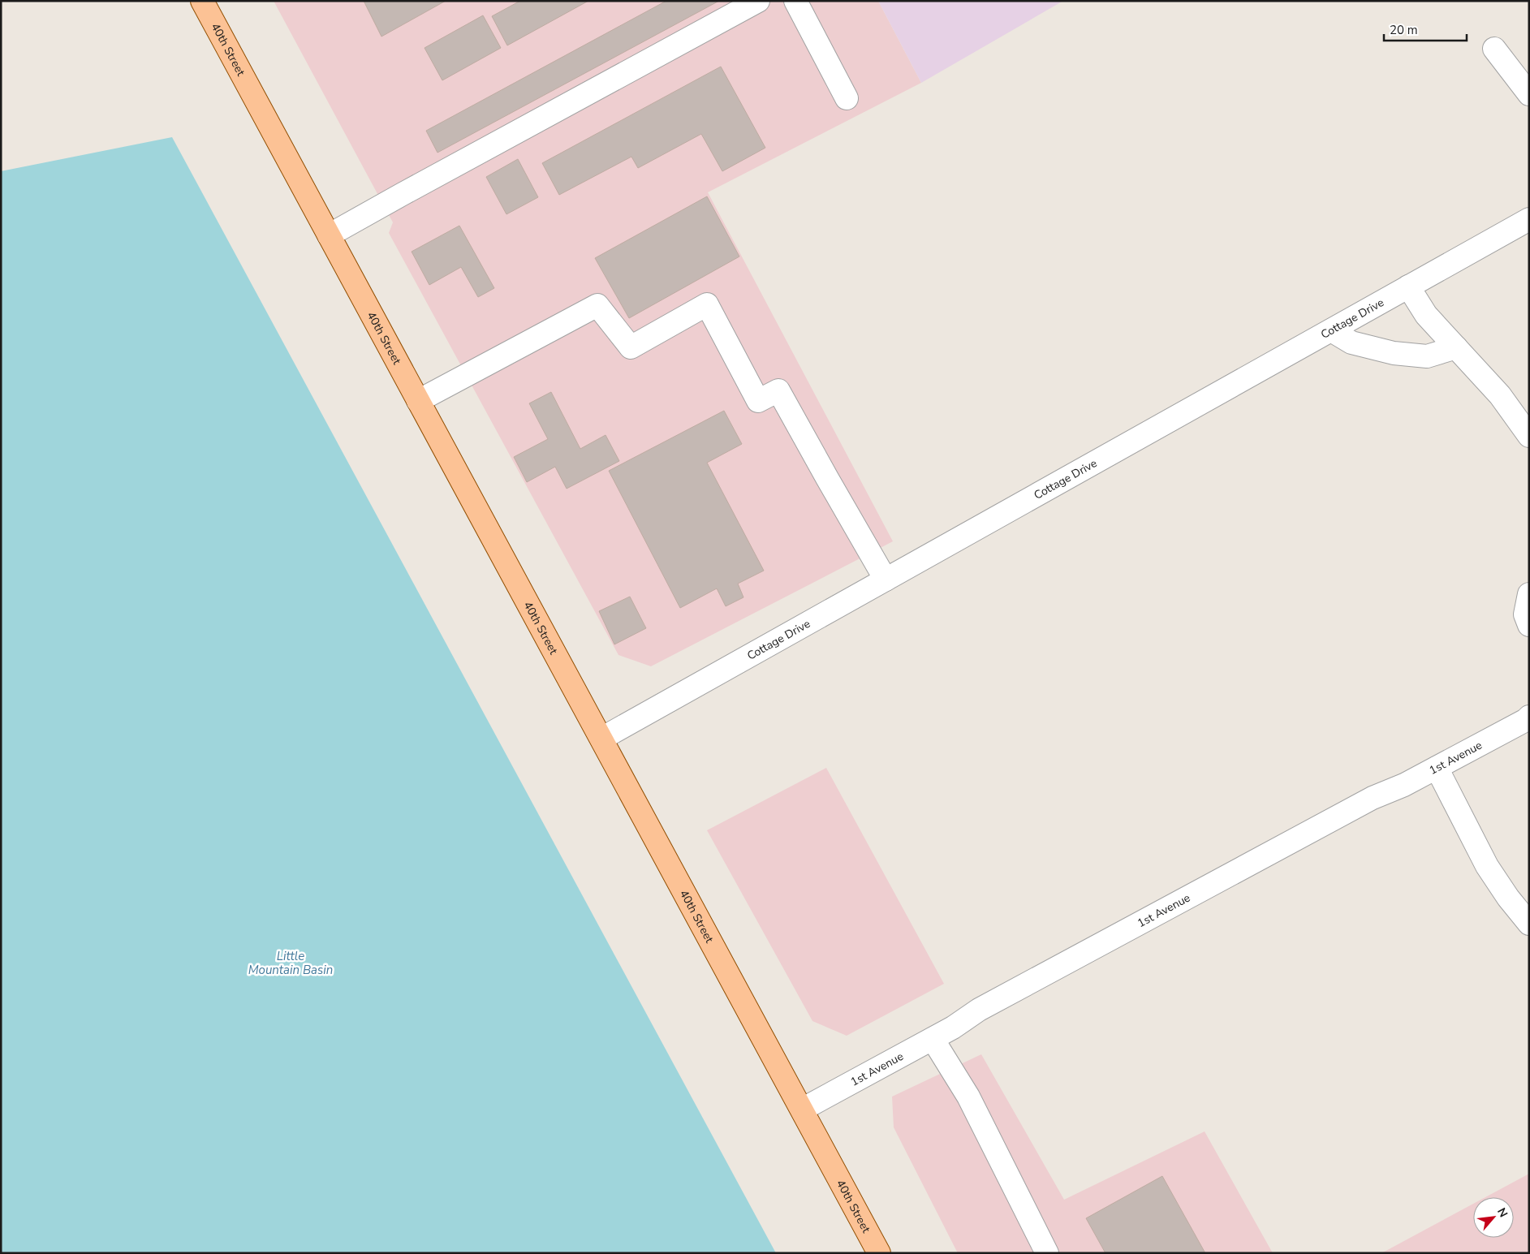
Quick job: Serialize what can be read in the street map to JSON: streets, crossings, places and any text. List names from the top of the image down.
{
  "streets": {
    "main road": ["40th Street"],
    "street": ["Cottage Drive", "1st Avenue"]
  },
  "crossings": [
    ["40th Street", "Cottage Drive"],
    ["40th Street", "1st Avenue"]
  ],
  "water": ["Little Mountain Basin"],
  "scale_bar": "20 m",
  "north": "top right"
}
